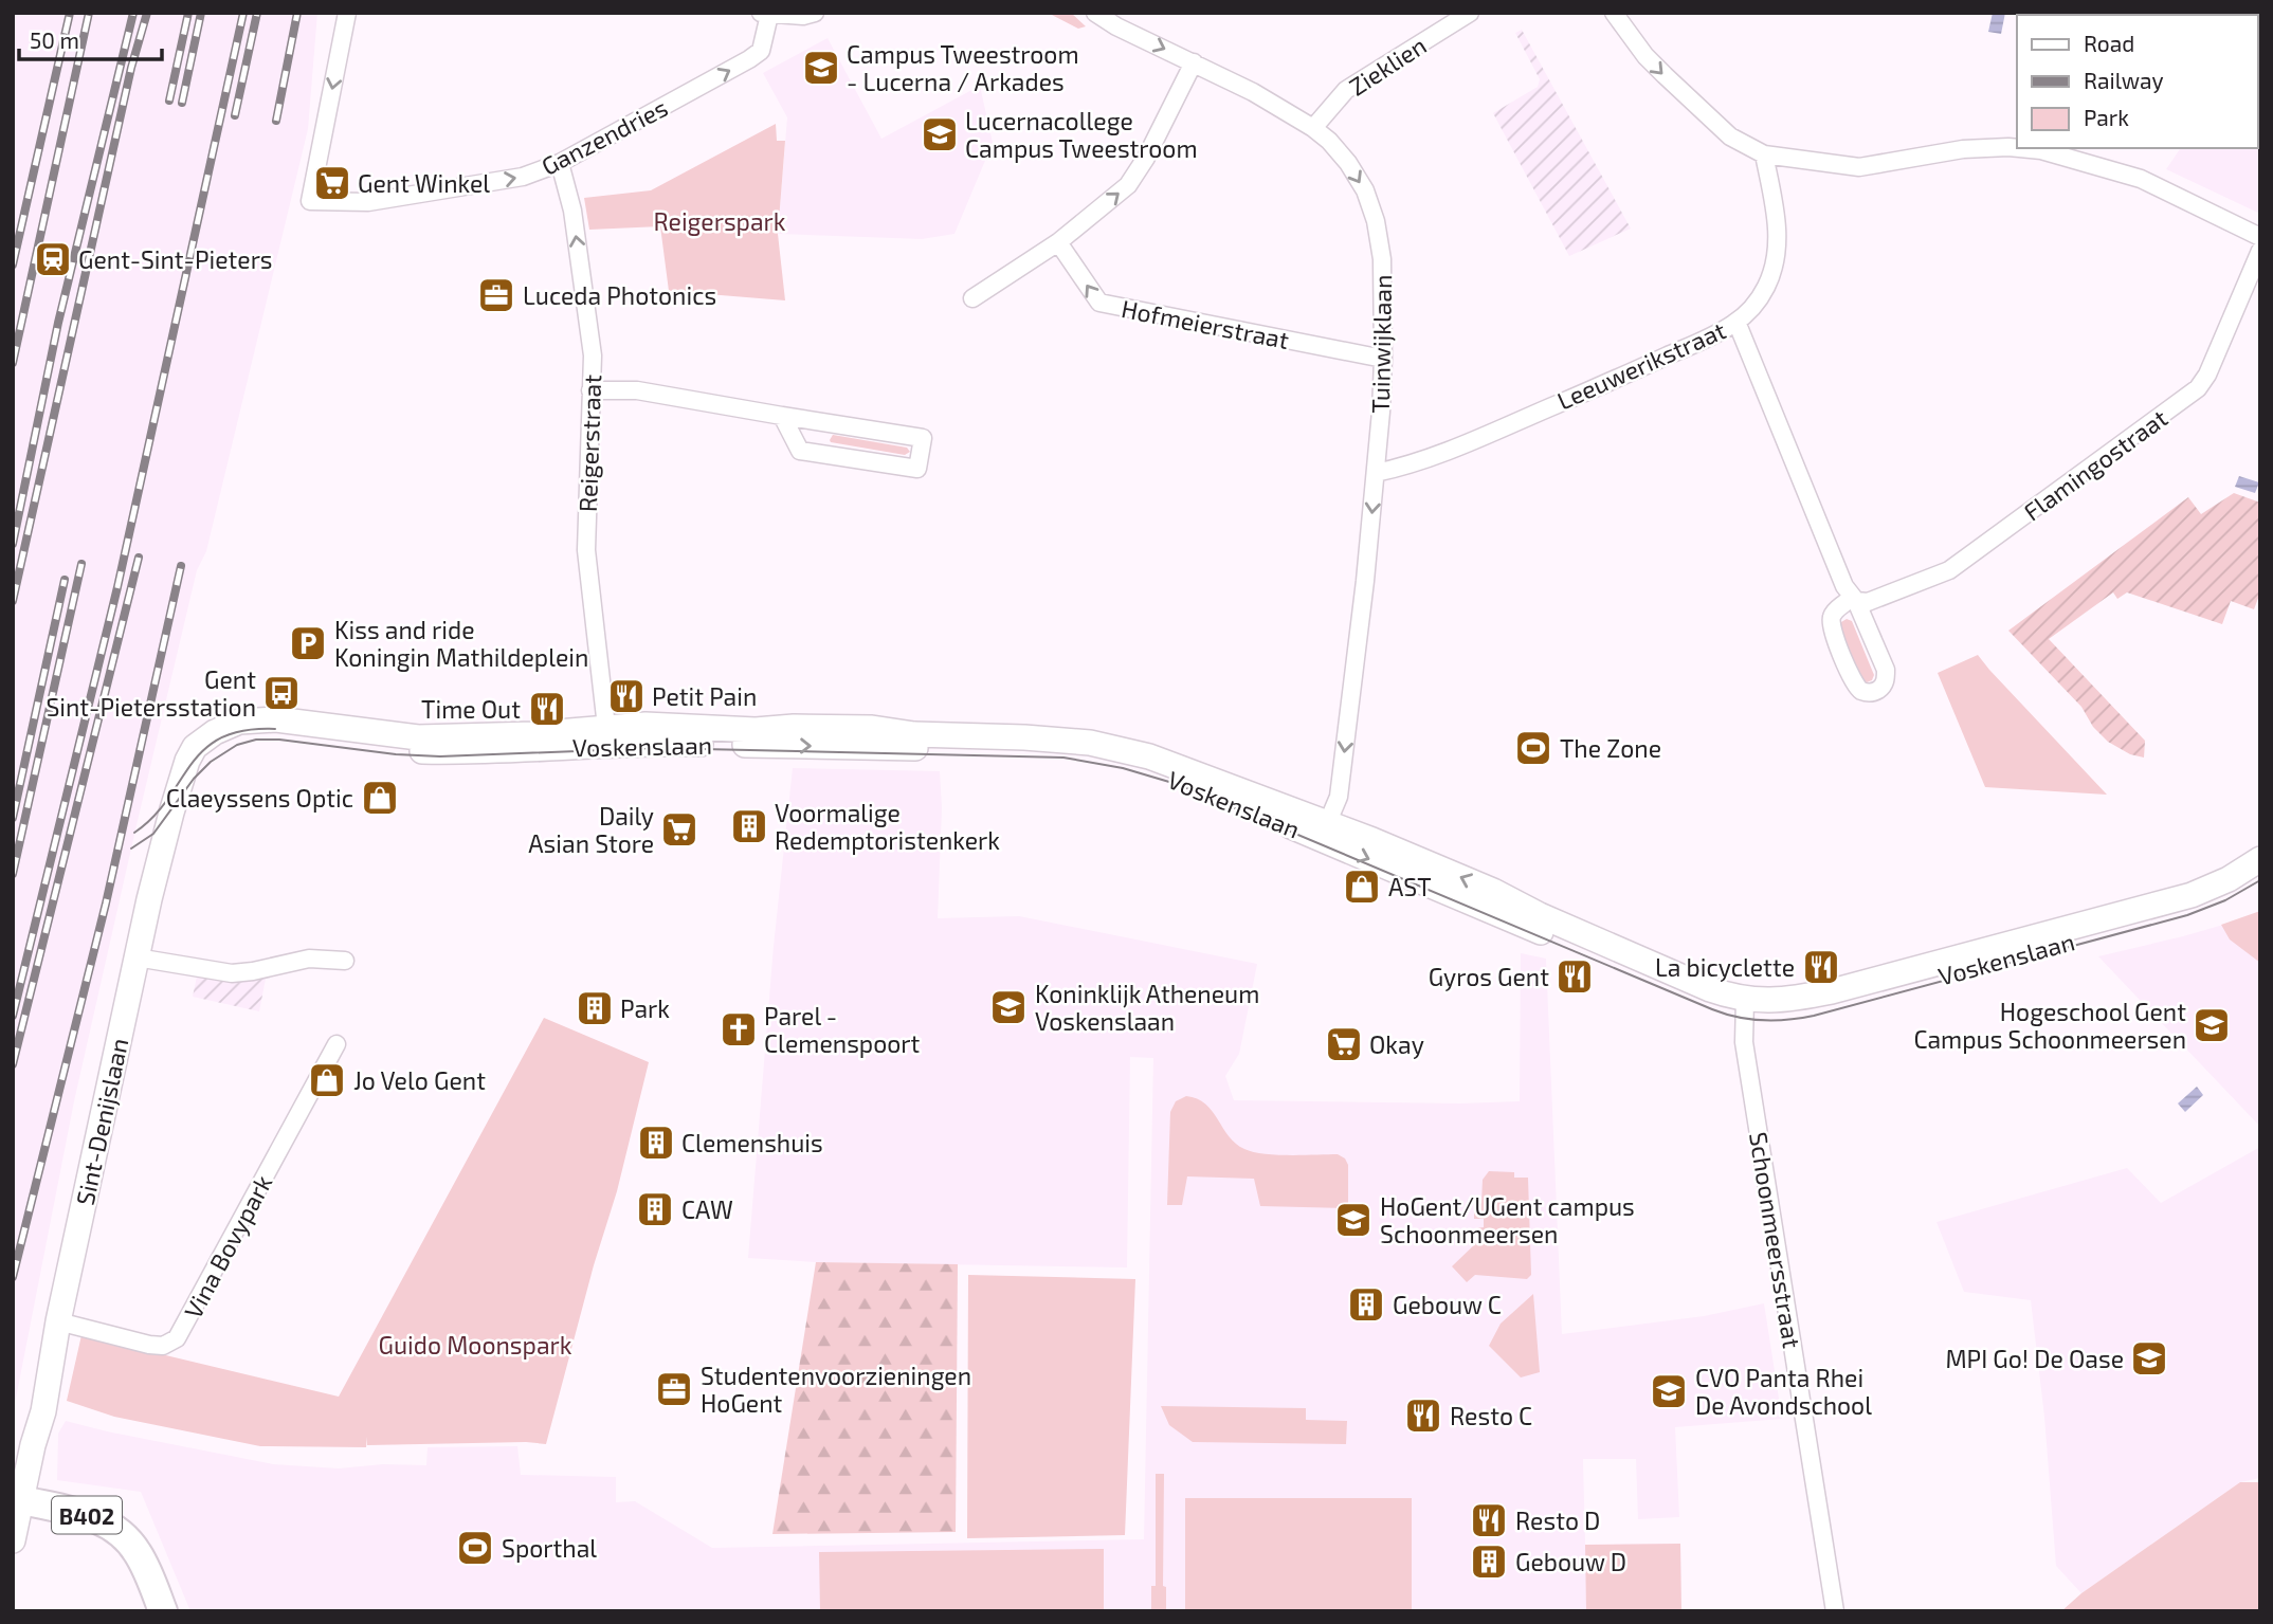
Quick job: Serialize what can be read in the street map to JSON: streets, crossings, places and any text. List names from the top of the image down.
{
  "streets": {
    "main road": ["B402"],
    "street": [
      "Zieklien",
      "Ganzendries",
      "Hofmeierstraat",
      "Tuinwijklaan",
      "Leeuwerikstraat",
      "Reigerstraat",
      "Flamingostraat",
      "Voskenslaan",
      "Sint-Denijslaan",
      "Schoonmeersstraat",
      "Vina Bovypark"
    ]
  },
  "crossings": [
    ["Zieklien", "Tuinwijklaan"],
    ["Ganzendries", "Reigerstraat"],
    ["Hofmeierstraat", "Tuinwijklaan"],
    ["Tuinwijklaan", "Leeuwerikstraat"],
    ["Tuinwijklaan", "Voskenslaan"],
    ["Reigerstraat", "Voskenslaan"],
    ["Voskenslaan", "Sint-Denijslaan"],
    ["Voskenslaan", "Schoonmeersstraat"],
    ["Sint-Denijslaan", "Vina Bovypark"],
    ["Sint-Denijslaan", "B402"]
  ],
  "one_way": ["Hofmeierstraat", "Tuinwijklaan", "Reigerstraat"],
  "parks": ["Reigerspark", "Guido Moonspark"],
  "places": {
    "school or university": [
      "Campus Tweestroom - Lucerna / Arkades",
      "Lucernacollege Campus Tweestroom",
      "Koninklijk Atheneum Voskenslaan",
      "Hogeschool Gent Campus Schoonmeersen",
      "HoGent/UGent campus Schoonmeersen",
      "MPI Go! De Oase",
      "CVO Panta Rhei De Avondschool"
    ],
    "supermarket": ["Gent Winkel", "Daily Asian Store", "Okay"],
    "station": ["Gent-Sint-Pieters"],
    "office": ["Luceda Photonics", "Studentenvoorzieningen HoGent"],
    "parking": ["Kiss and ride Koningin Mathildeplein"],
    "bus stop": ["Gent Sint-Pietersstation"],
    "restaurant": [
      "Petit Pain",
      "Time Out",
      "La bicyclette",
      "Gyros Gent",
      "Resto C",
      "Resto D"
    ],
    "sports": ["The Zone", "Sporthal"],
    "shop": ["Claeyssens Optic", "AST", "Jo Velo Gent"],
    "building": [
      "Voormalige Redemptoristenkerk",
      "Park",
      "Clemenshuis",
      "CAW",
      "Gebouw C",
      "Gebouw D"
    ],
    "church": ["Parel - Clemenspoort"]
  },
  "legend": ["Road", "Railway", "Park"],
  "scale_bar": "50 m"
}
